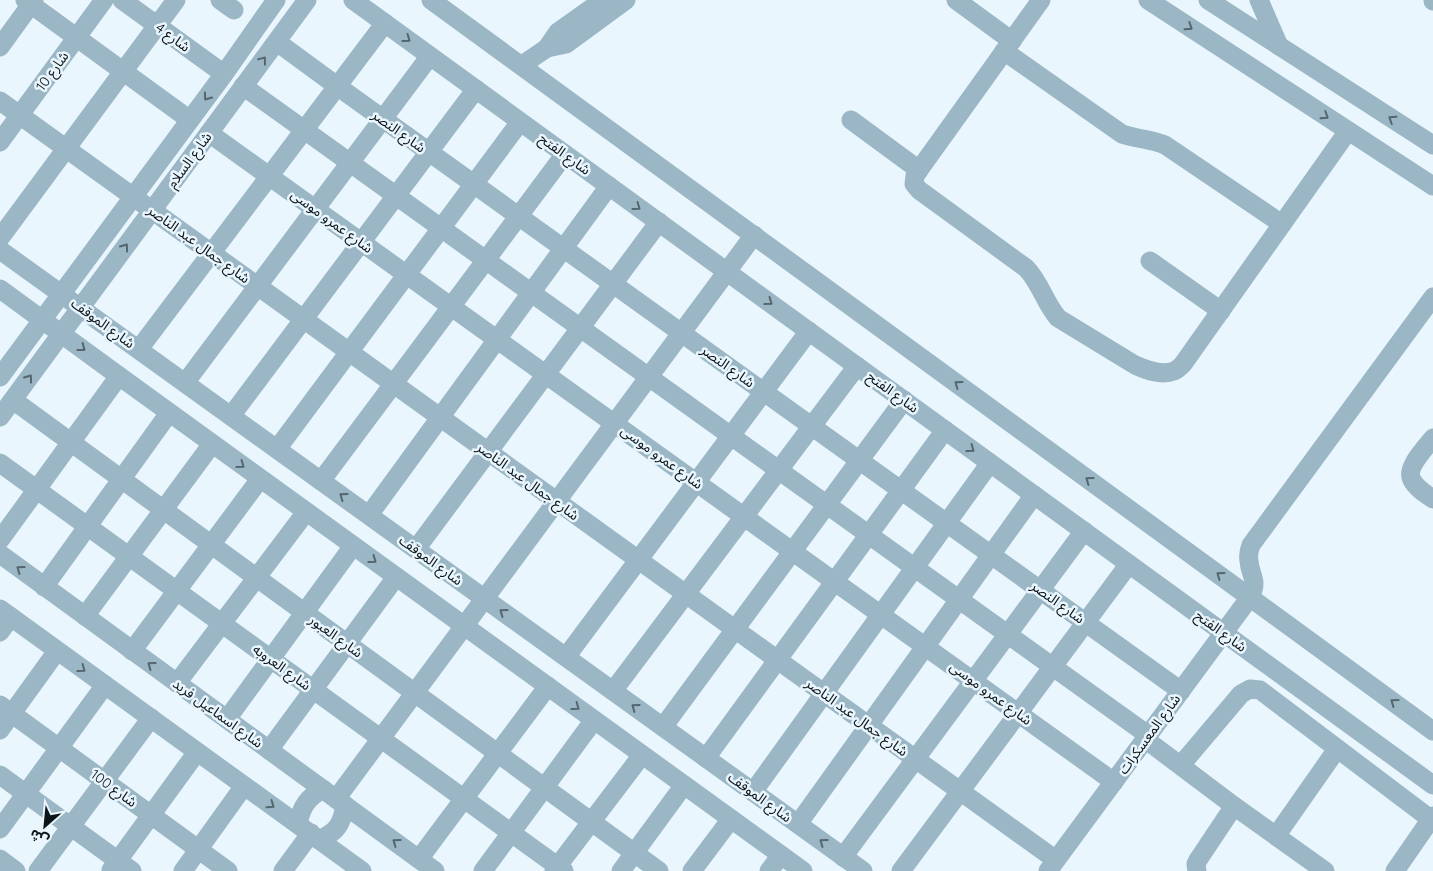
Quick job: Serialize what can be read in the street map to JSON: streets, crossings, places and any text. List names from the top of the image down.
{
  "streets": {
    "street": [
      "شارع 4",
      "شارع 10",
      "شارع النصر",
      "شارع الفتح",
      "شارع السلام",
      "شارع عمرو موسى",
      "شارع جمال عبد الناصر",
      "شارع الموقف",
      "شارع العبور",
      "شارع العروبه",
      "شارع اسماعيل فريد",
      "شارع المعسكرات",
      "شارع 100"
    ]
  },
  "crossings": [
    ["شارع 4", "شارع السلام"],
    ["شارع 10", "شارع جمال عبد الناصر"],
    ["شارع النصر", "شارع السلام"],
    ["شارع النصر", "شارع المعسكرات"],
    ["شارع الفتح", "شارع المعسكرات"],
    ["شارع السلام", "شارع عمرو موسى"],
    ["شارع السلام", "شارع جمال عبد الناصر"],
    ["شارع السلام", "شارع الموقف"],
    ["شارع السلام", "شارع العبور"],
    ["شارع عمرو موسى", "شارع المعسكرات"],
    ["شارع جمال عبد الناصر", "شارع المعسكرات"]
  ],
  "north": "bottom left"
}
